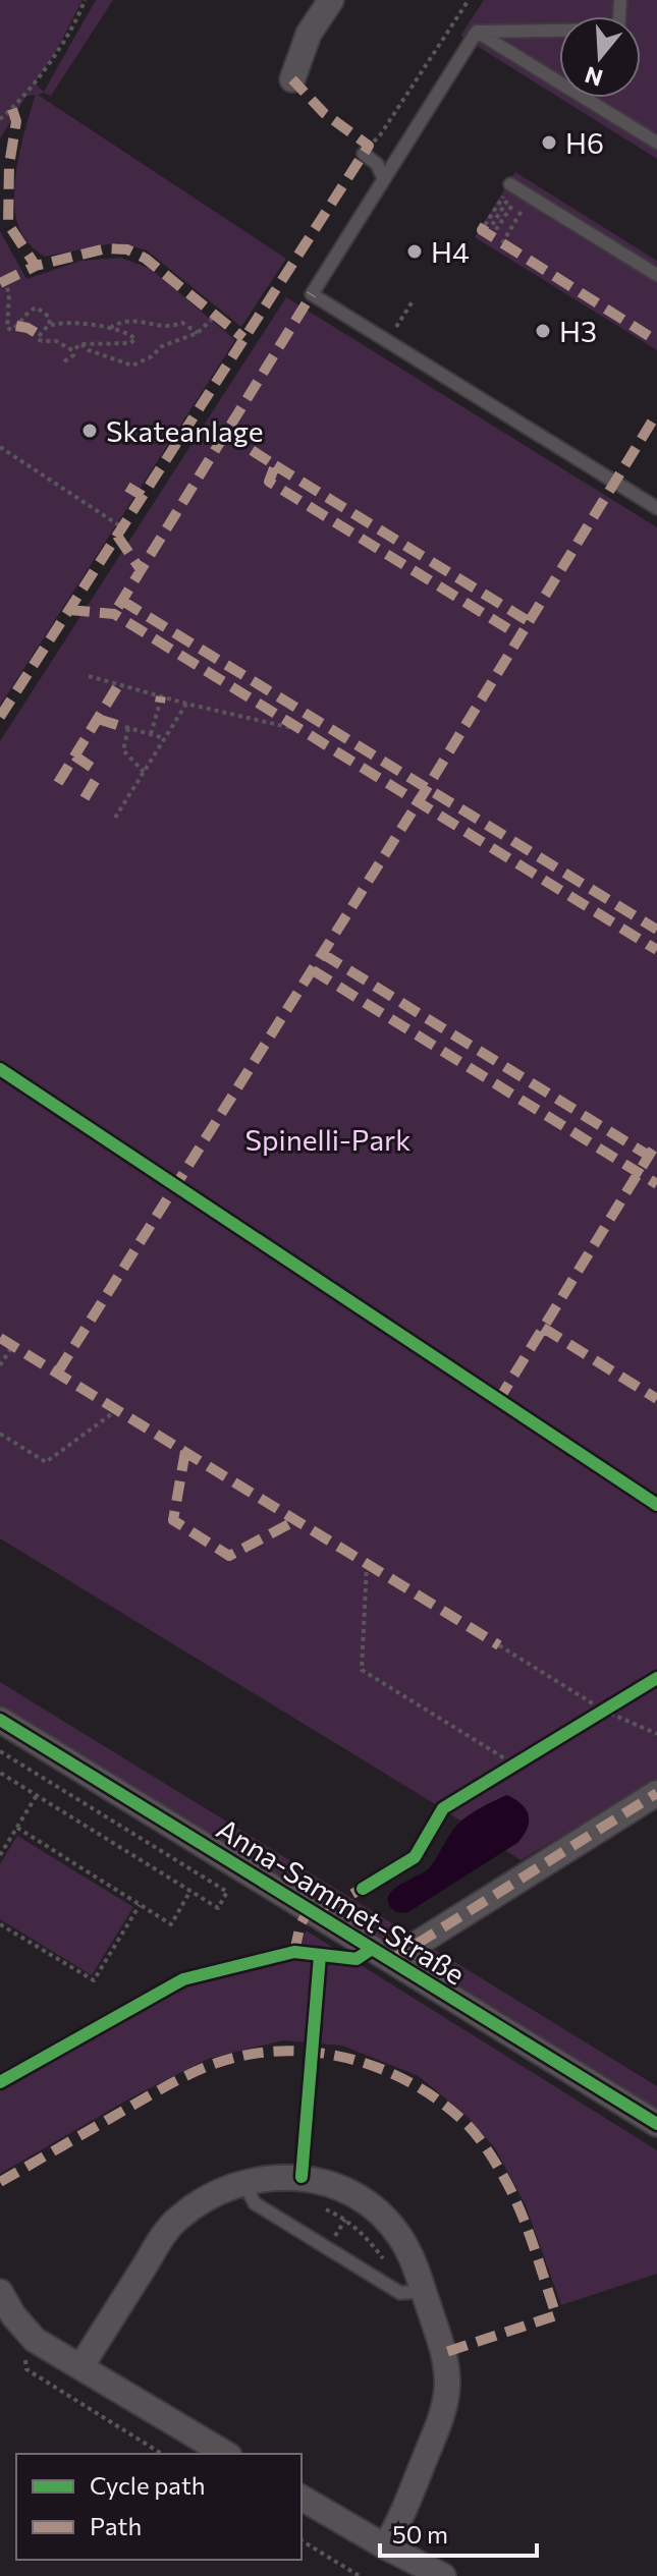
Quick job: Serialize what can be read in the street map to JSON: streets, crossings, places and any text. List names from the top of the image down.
{
  "streets": {
    "street": ["Anna-Sammet-Straße"]
  },
  "parks": ["Spinelli-Park"],
  "places": [
    "H6",
    "H4",
    "H3",
    "Skateanlage"
  ],
  "legend": ["Cycle path", "Path"],
  "scale_bar": "50 m",
  "north": "bottom"
}
